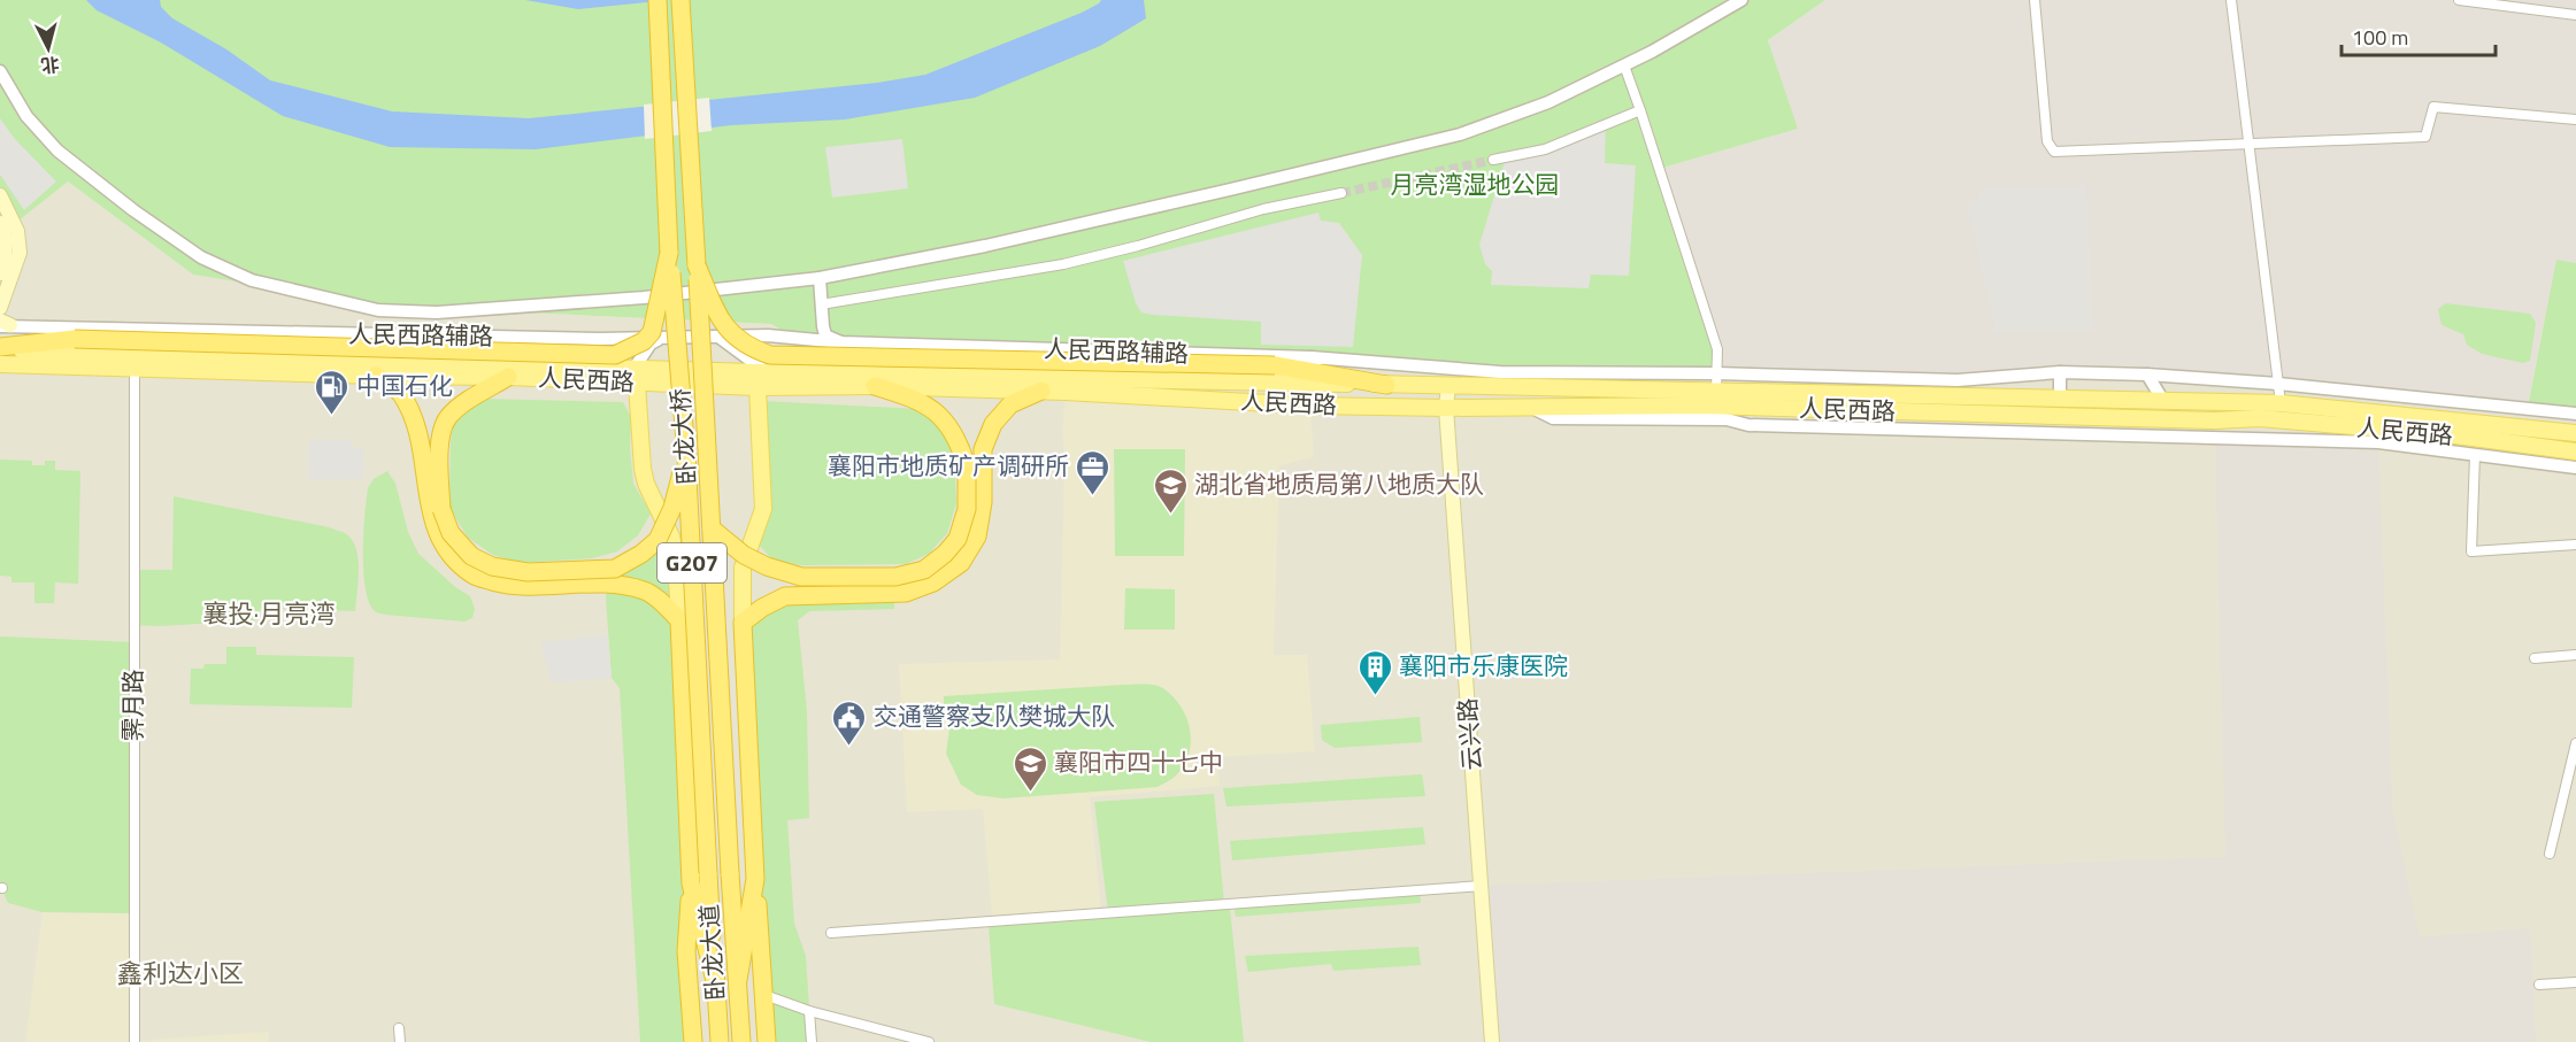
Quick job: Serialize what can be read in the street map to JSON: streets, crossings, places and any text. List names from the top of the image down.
{
  "streets": {
    "highway": ["卧龙大桥", "G207", "卧龙大道"],
    "main road": ["人民西路", "云兴路"],
    "street": ["人民西路辅路", "霁月路"]
  },
  "crossings": [
    ["人民西路辅路", "人民西路"],
    ["人民西路", "霁月路"],
    ["人民西路", "云兴路"],
    ["卧龙大桥", "卧龙大道"]
  ],
  "districts": ["襄投·月亮湾", "鑫利达小区"],
  "parks": ["月亮湾湿地公园"],
  "places": {
    "fuel station": ["中国石化"],
    "office": ["襄阳市地质矿产调研所"],
    "school or university": ["湖北省地质局第八地质大队", "襄阳市四十七中"],
    "building": ["襄阳市乐康医院"],
    "public building": ["交通警察支队樊城大队"]
  },
  "scale_bar": "100 m",
  "north": "bottom"
}
